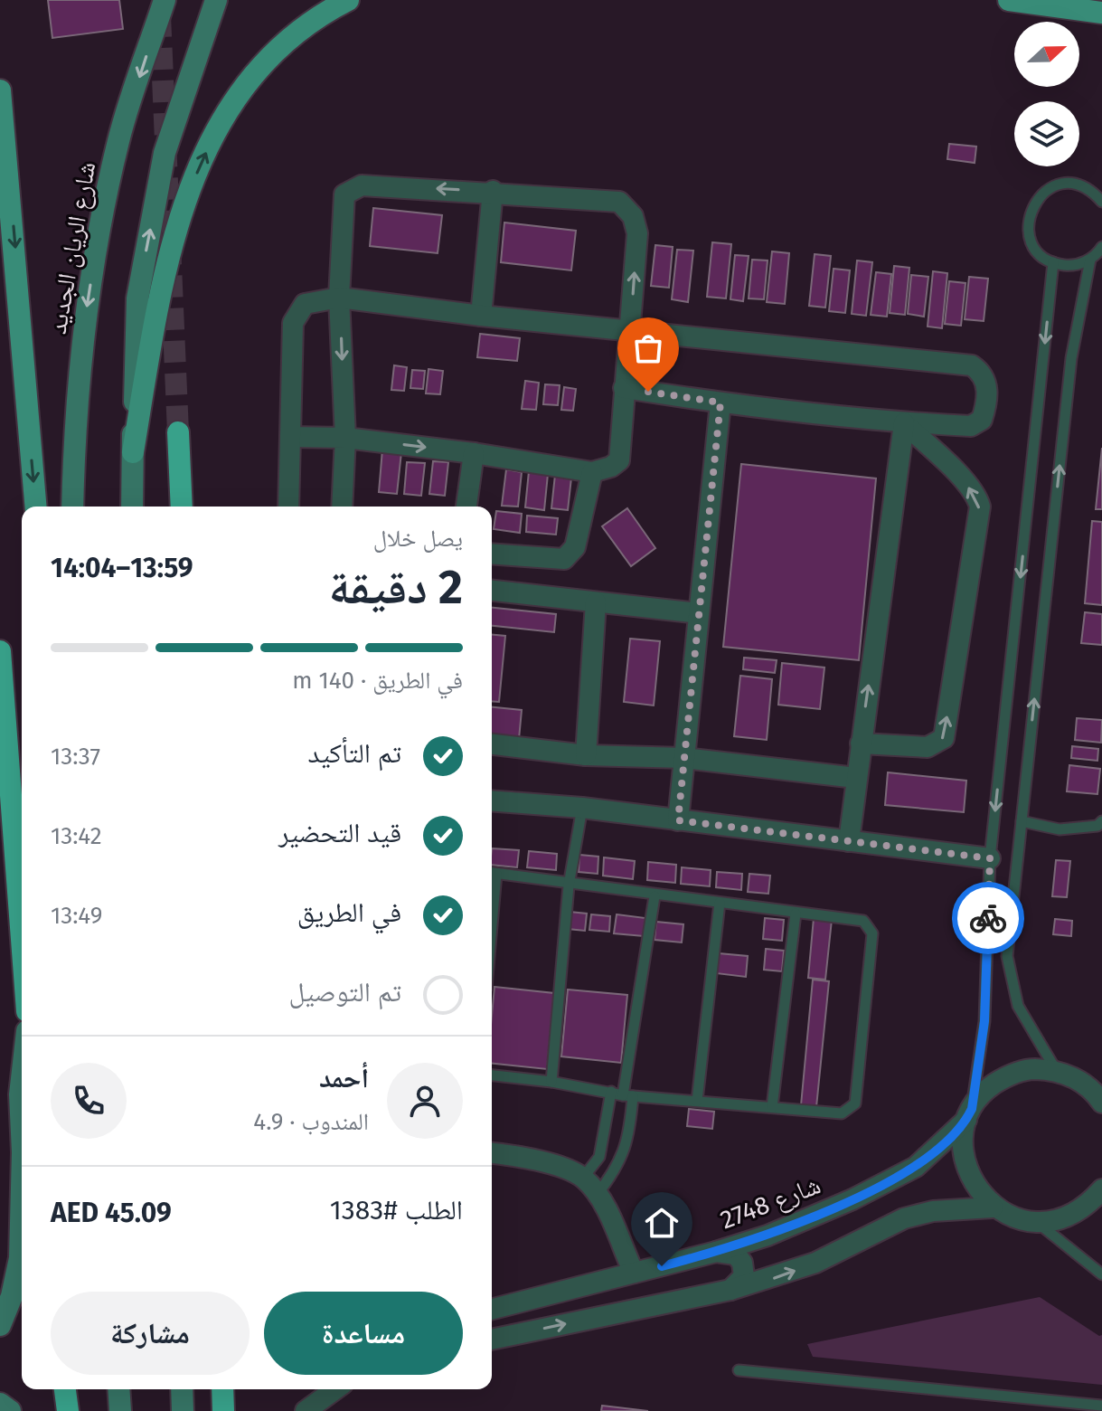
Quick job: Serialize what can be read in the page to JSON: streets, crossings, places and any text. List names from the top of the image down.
{
  "streets": {
    "main road": ["شارع الريان الجديد"],
    "street": ["شارع 2748"]
  },
  "north": "right",
  "page": {
    "heading": ["2 دقيقة", "يصل خلال", "13:59–14:04"],
    "panel": [
      "أحمد",
      "المندوب · 4.9",
      "الطلب #1383",
      "AED 45.09"
    ],
    "bar": "في الطريق · 140 m",
    "list": [
      ["تم التأكيد", "13:37"],
      ["قيد التحضير", "13:42"],
      ["في الطريق", "13:49"],
      "تم التوصيل"
    ],
    "buttons": ["مساعدة", "مشاركة"]
  }
}
